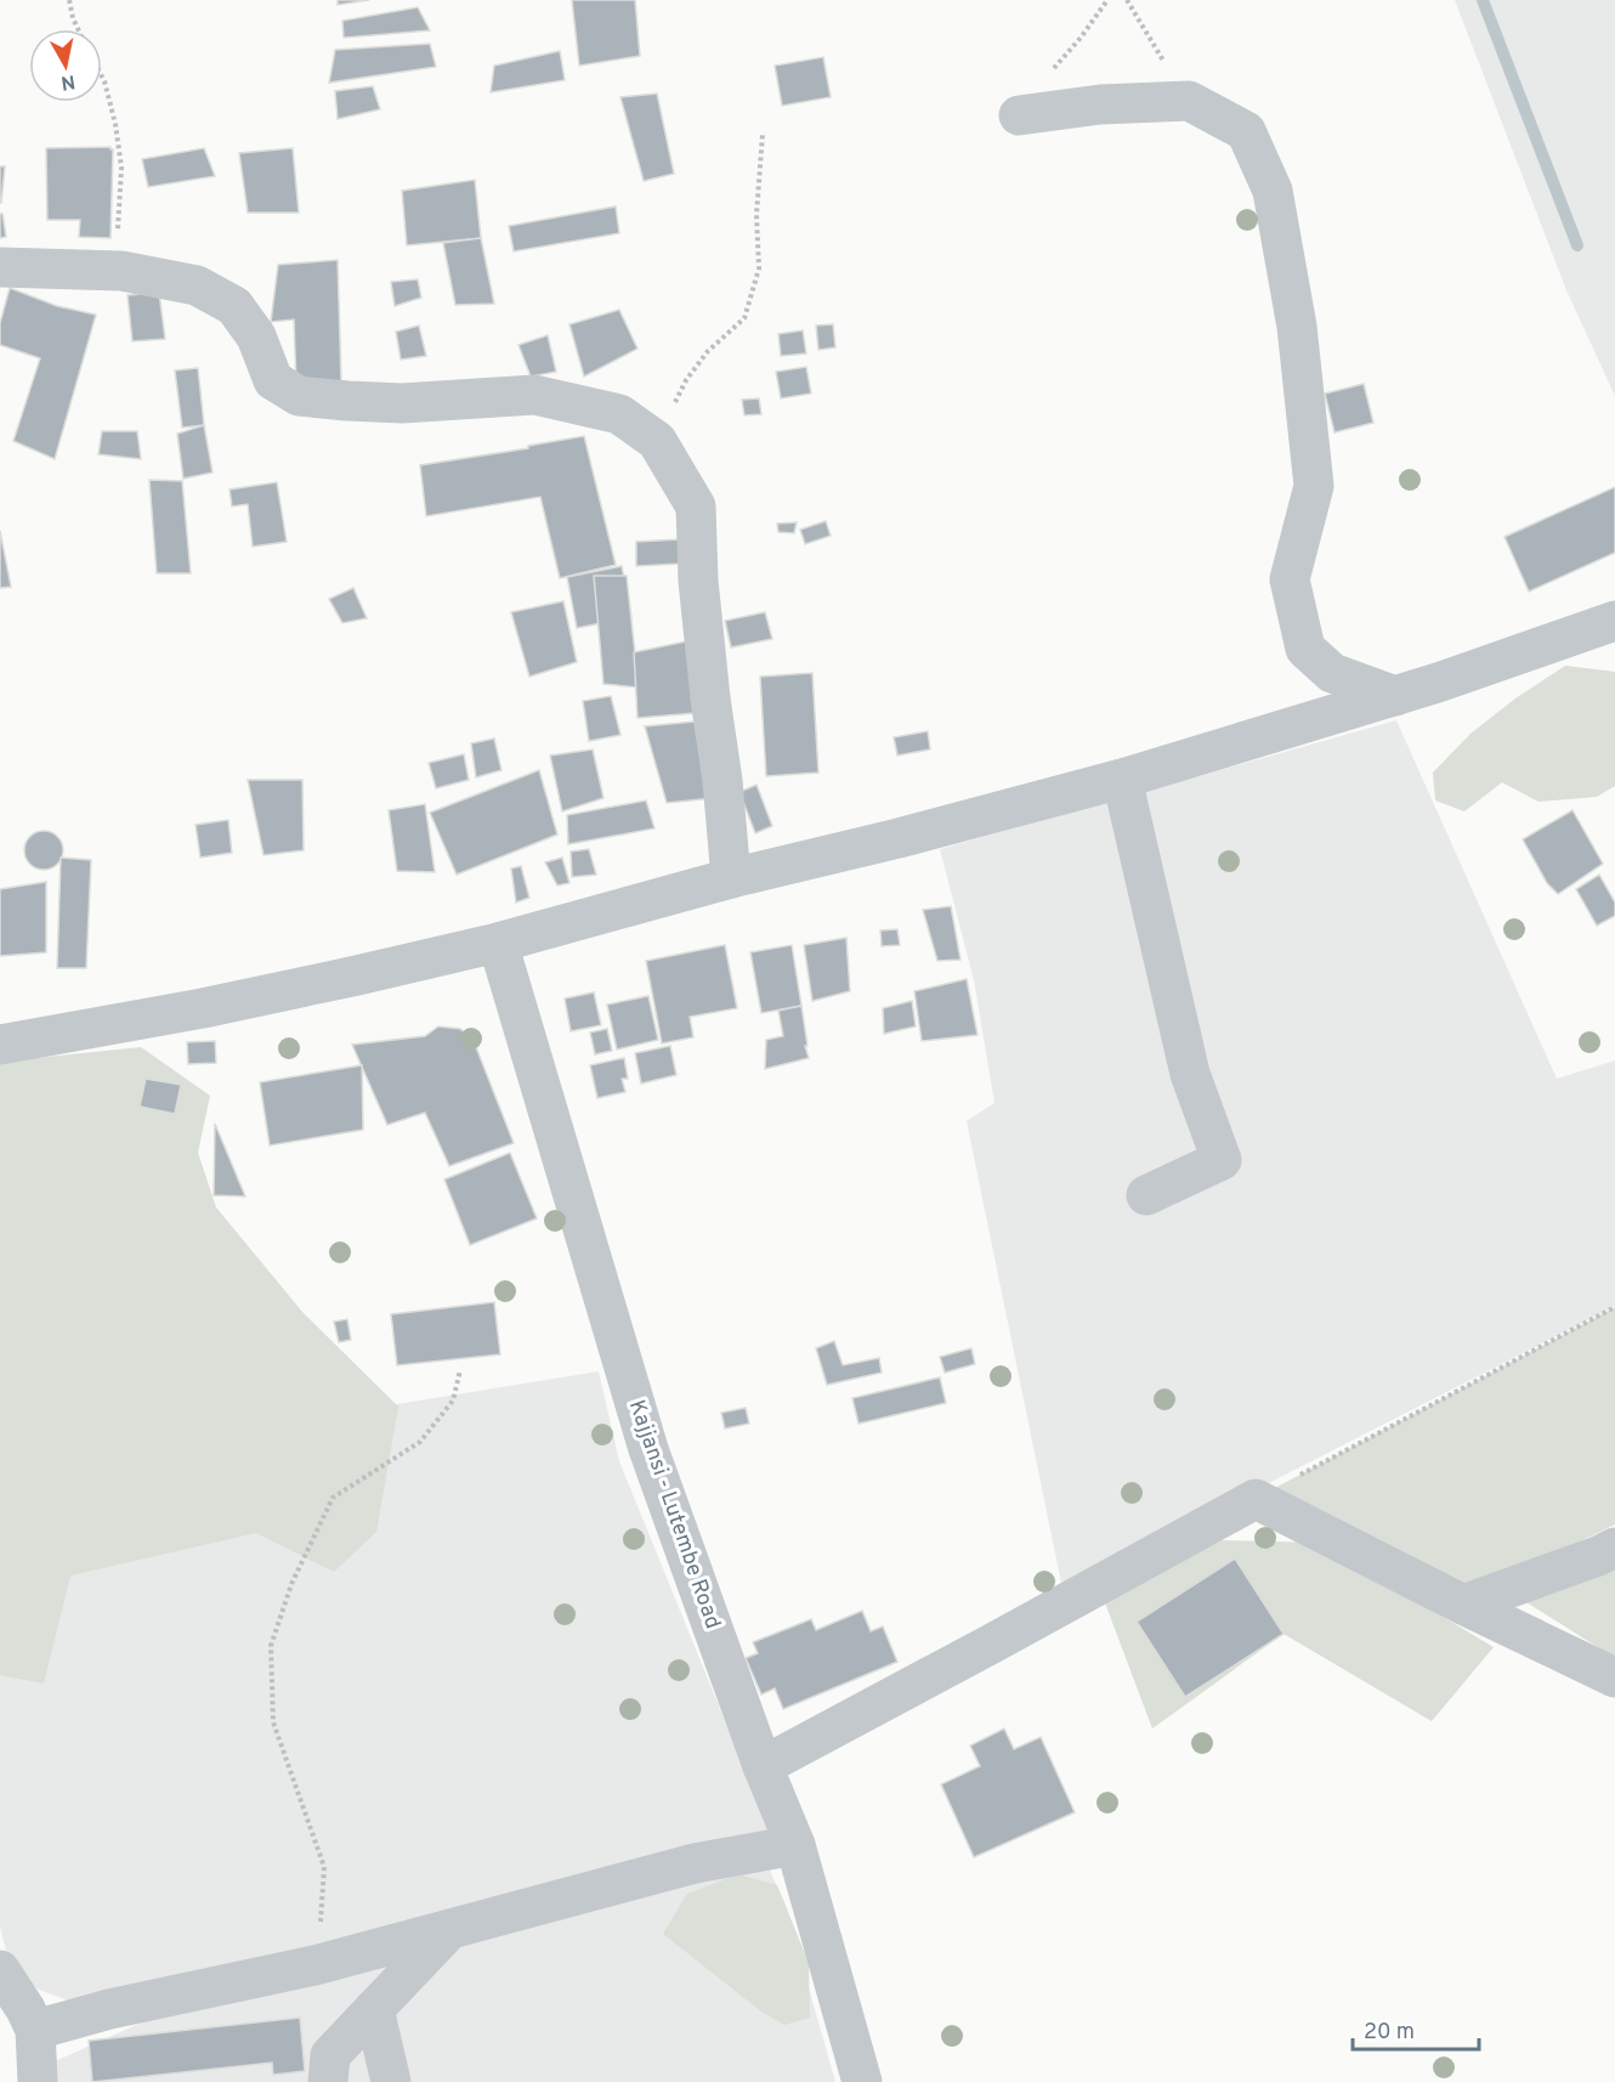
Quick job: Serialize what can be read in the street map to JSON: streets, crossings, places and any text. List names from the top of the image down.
{
  "streets": {
    "street": ["Kajjansi - Lutembe Road"]
  },
  "scale_bar": "20 m",
  "north": "bottom"
}
